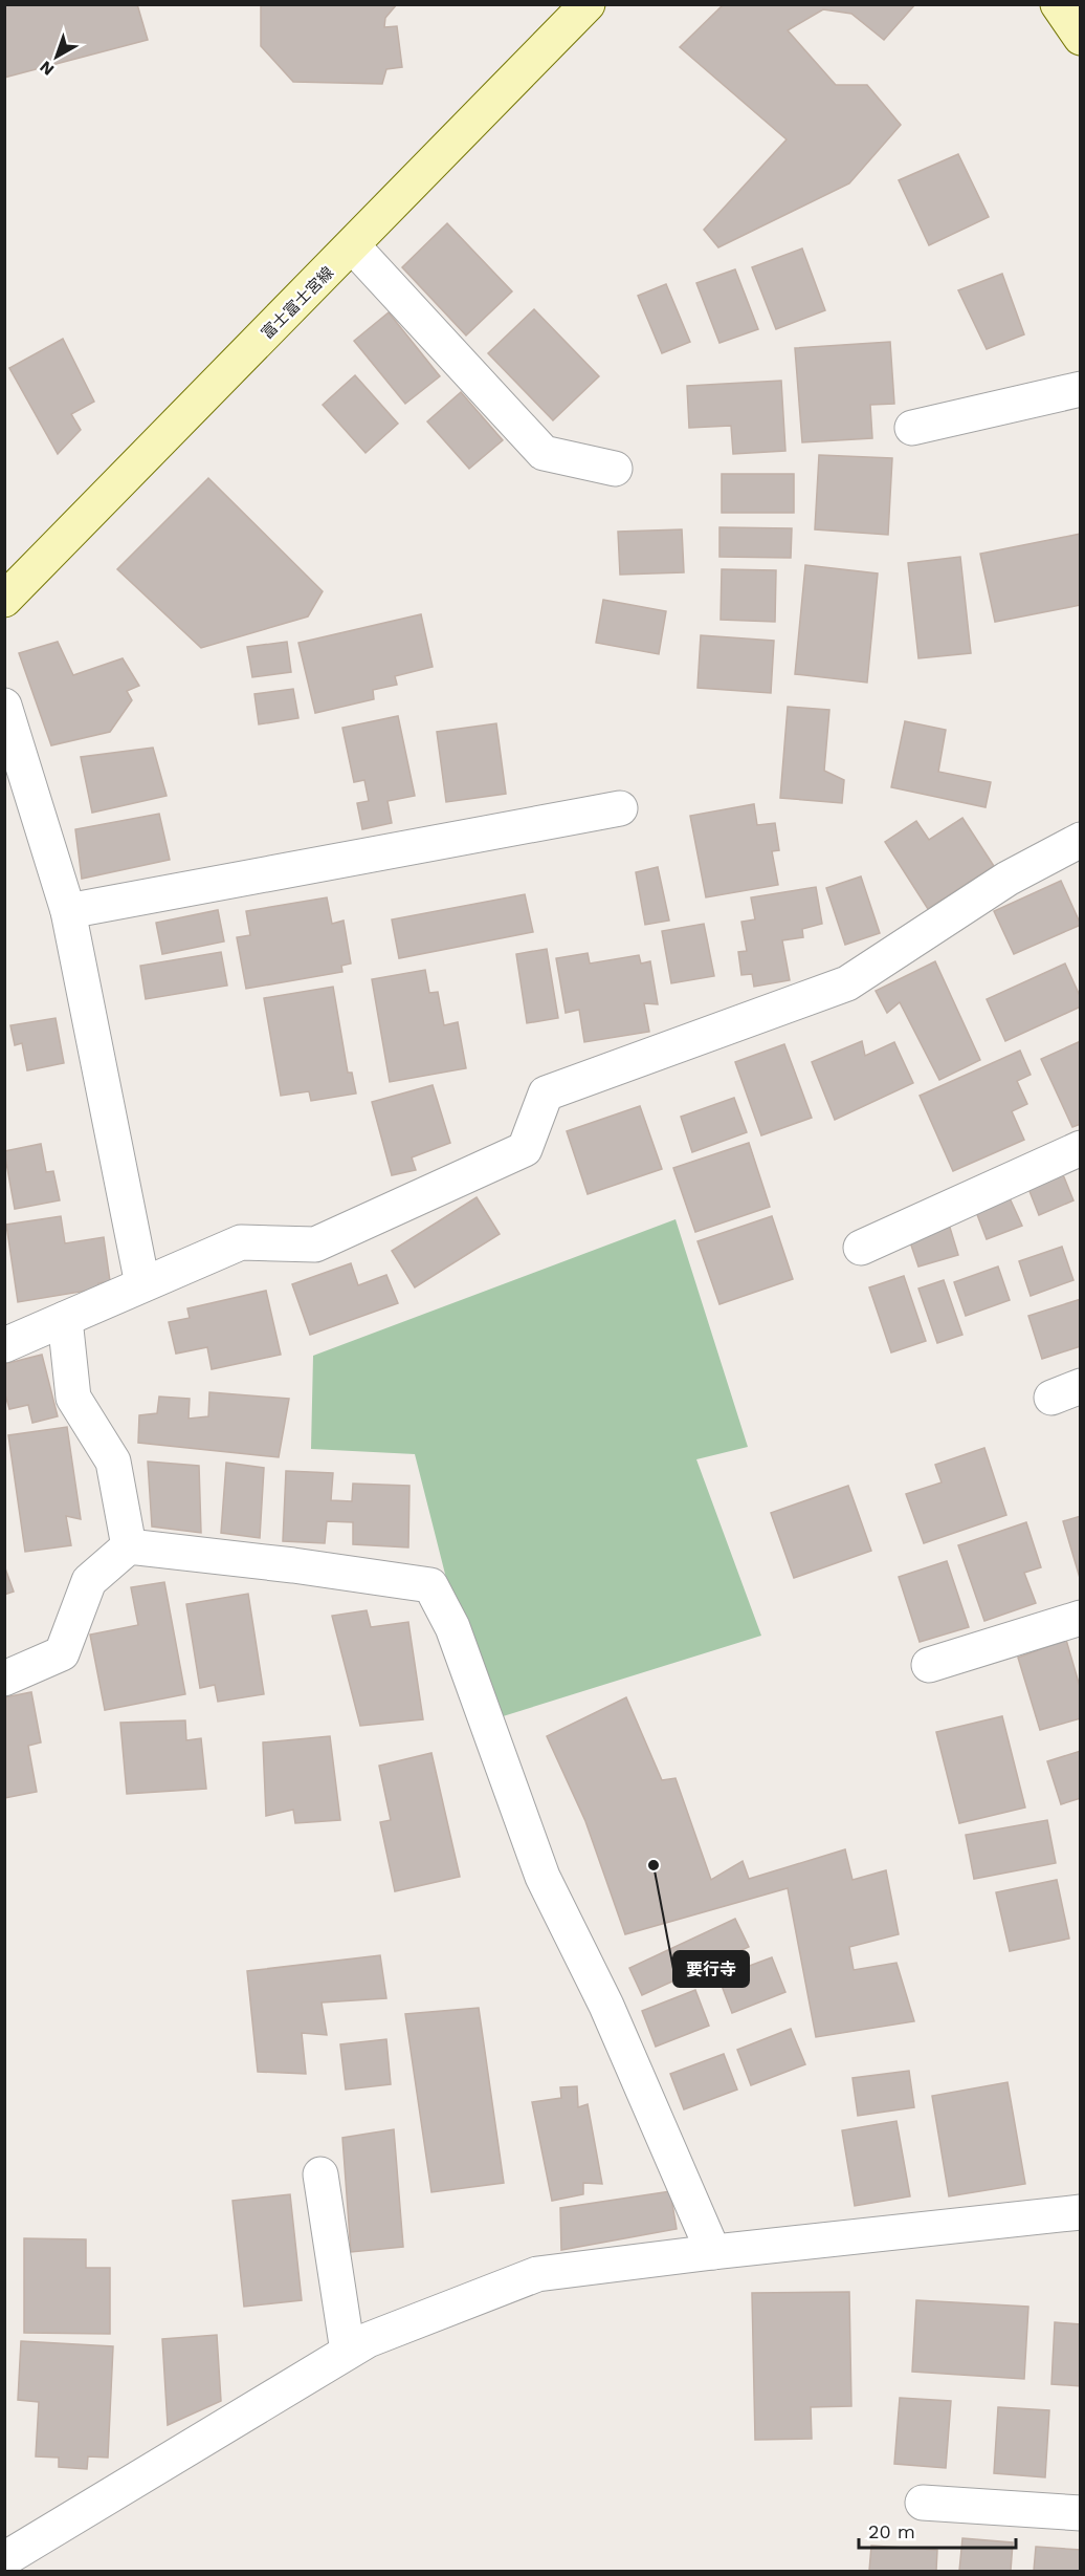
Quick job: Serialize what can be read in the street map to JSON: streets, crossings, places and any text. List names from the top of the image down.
{
  "streets": {
    "main road": ["富士富士宮線"]
  },
  "places": ["要行寺"],
  "scale_bar": "20 m",
  "north": "bottom left"
}
